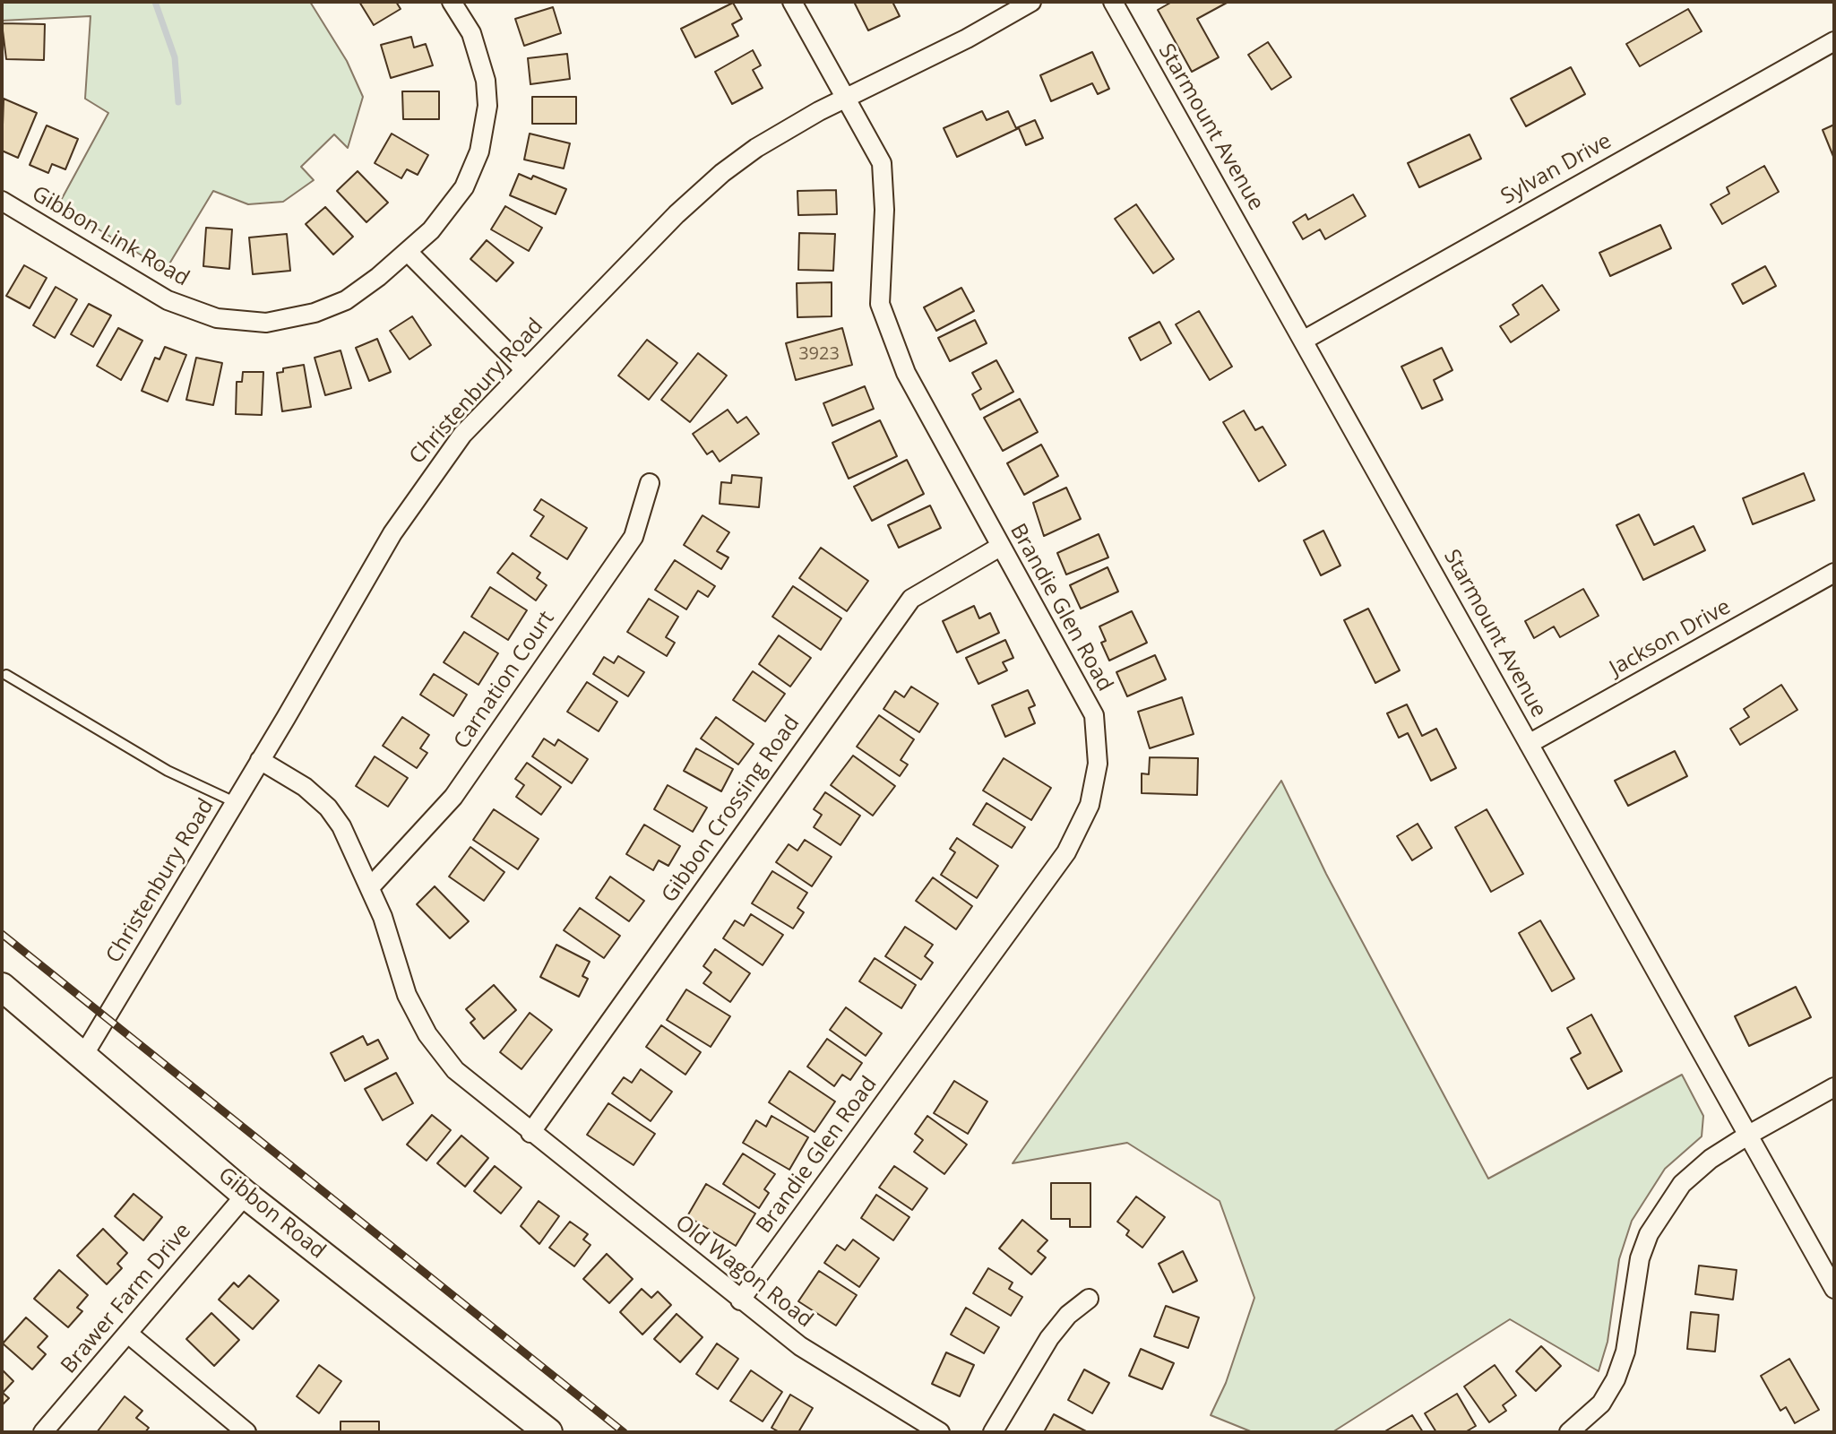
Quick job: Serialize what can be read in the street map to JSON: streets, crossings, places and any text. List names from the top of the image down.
{
  "streets": {
    "main road": ["Gibbon Road"],
    "street": [
      "Starmount Avenue",
      "Sylvan Drive",
      "Gibbon Link Road",
      "Christenbury Road",
      "Brandie Glen Road",
      "Jackson Drive",
      "Carnation Court",
      "Gibbon Crossing Road",
      "Old Wagon Road",
      "Brawer Farm Drive"
    ]
  },
  "crossings": [
    ["Starmount Avenue", "Sylvan Drive"],
    ["Starmount Avenue", "Jackson Drive"],
    ["Christenbury Road", "Brandie Glen Road"],
    ["Christenbury Road", "Gibbon Road"],
    ["Christenbury Road", "Old Wagon Road"],
    ["Brandie Glen Road", "Gibbon Crossing Road"],
    ["Brandie Glen Road", "Old Wagon Road"],
    ["Carnation Court", "Old Wagon Road"],
    ["Gibbon Crossing Road", "Old Wagon Road"],
    ["Gibbon Road", "Brawer Farm Drive"]
  ],
  "house_numbers": ["3923"]
}
